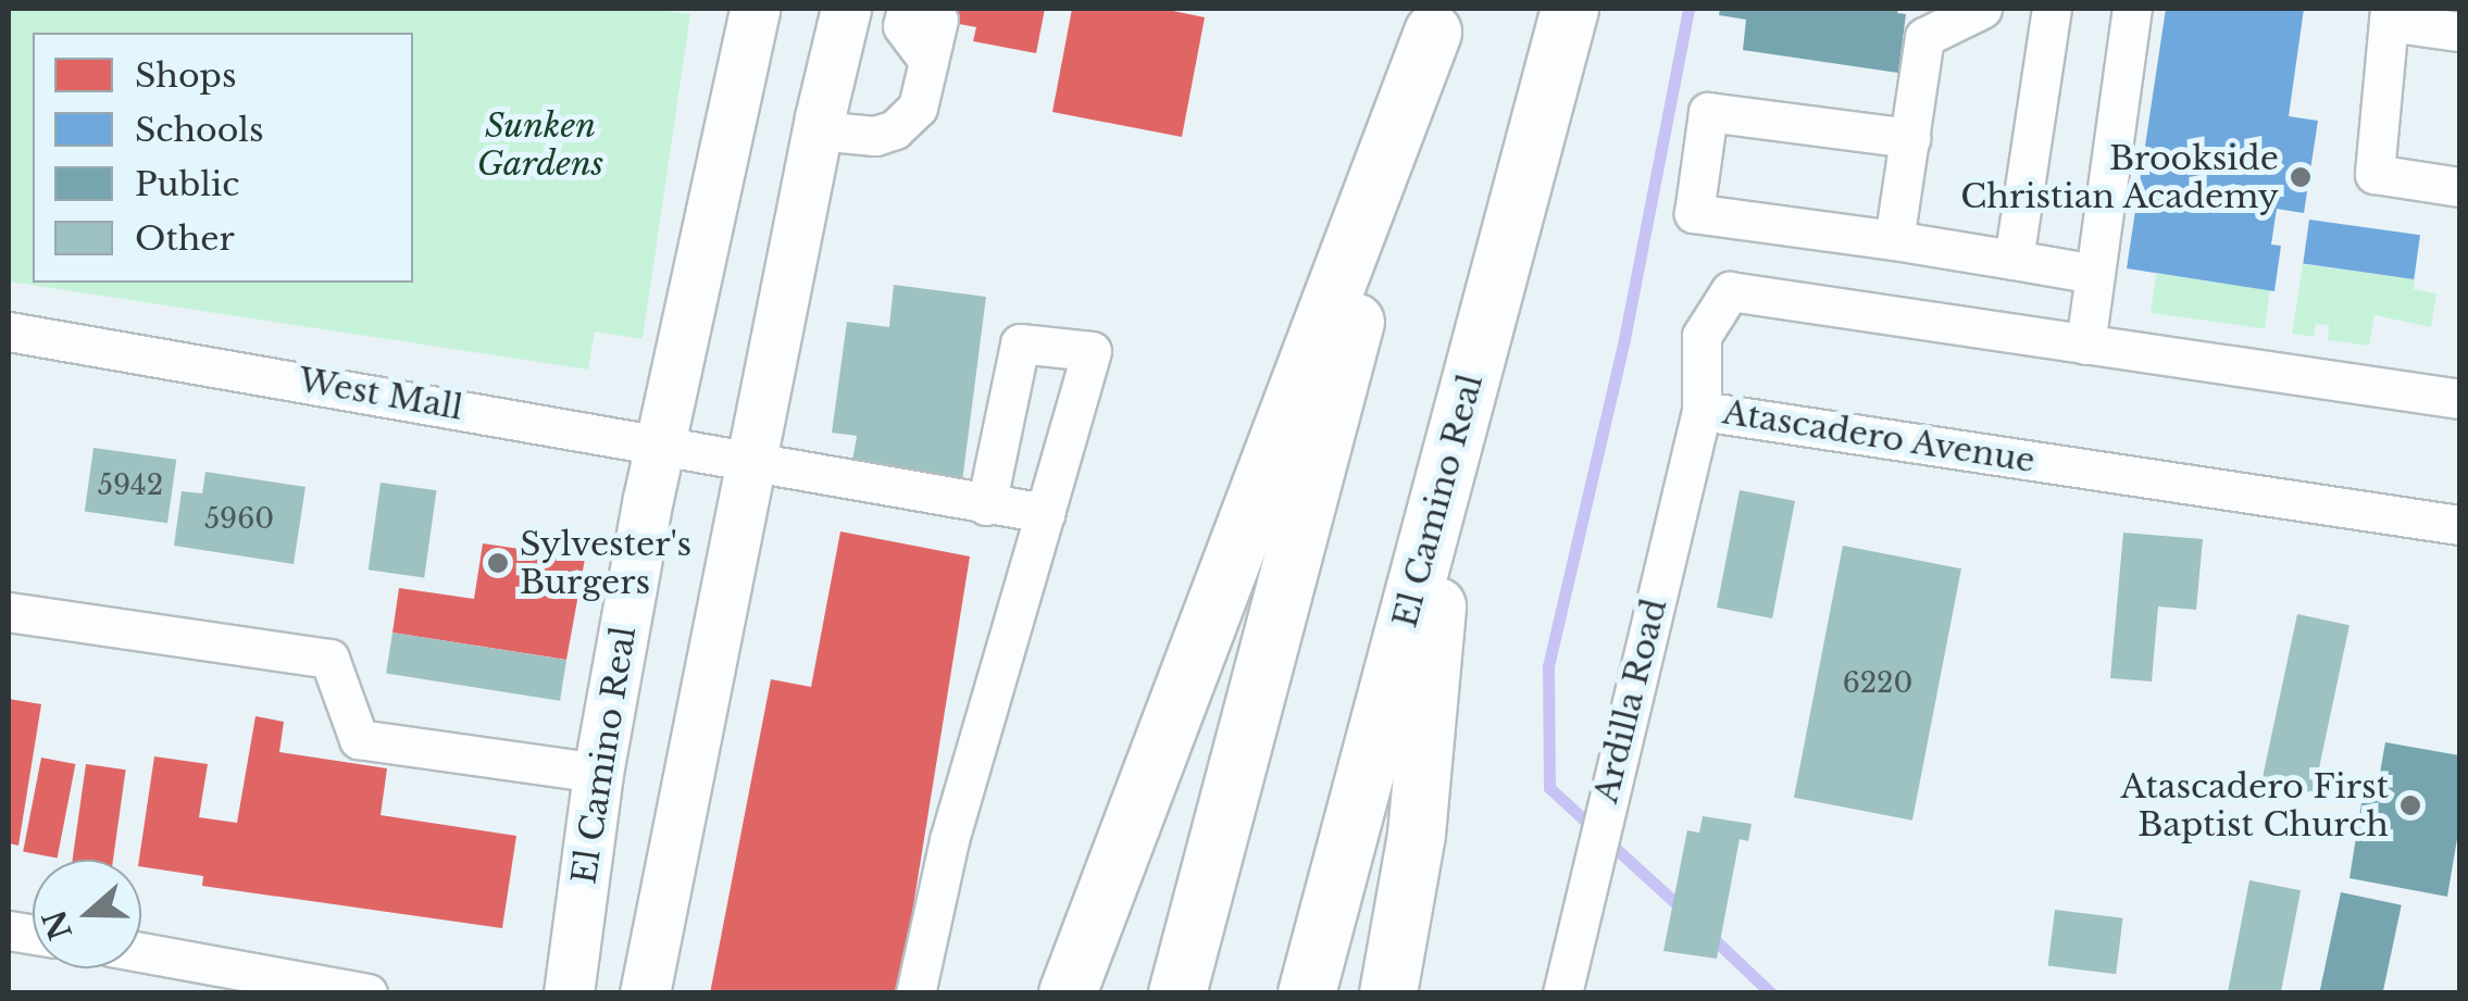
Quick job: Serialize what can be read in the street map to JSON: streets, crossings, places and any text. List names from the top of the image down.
{
  "streets": {
    "highway": ["El Camino Real"],
    "street": ["West Mall", "Atascadero Avenue", "Ardilla Road"]
  },
  "crossings": [
    ["West Mall", "El Camino Real"],
    ["Atascadero Avenue", "Ardilla Road"]
  ],
  "parks": ["Sunken Gardens"],
  "places": ["Brookside Christian Academy", "Sylvester's Burgers", "Atascadero First Baptist Church"],
  "house_numbers": ["5942", "5960", "6220"],
  "legend": [
    "Shops",
    "Schools",
    "Public",
    "Other"
  ],
  "north": "left"
}
